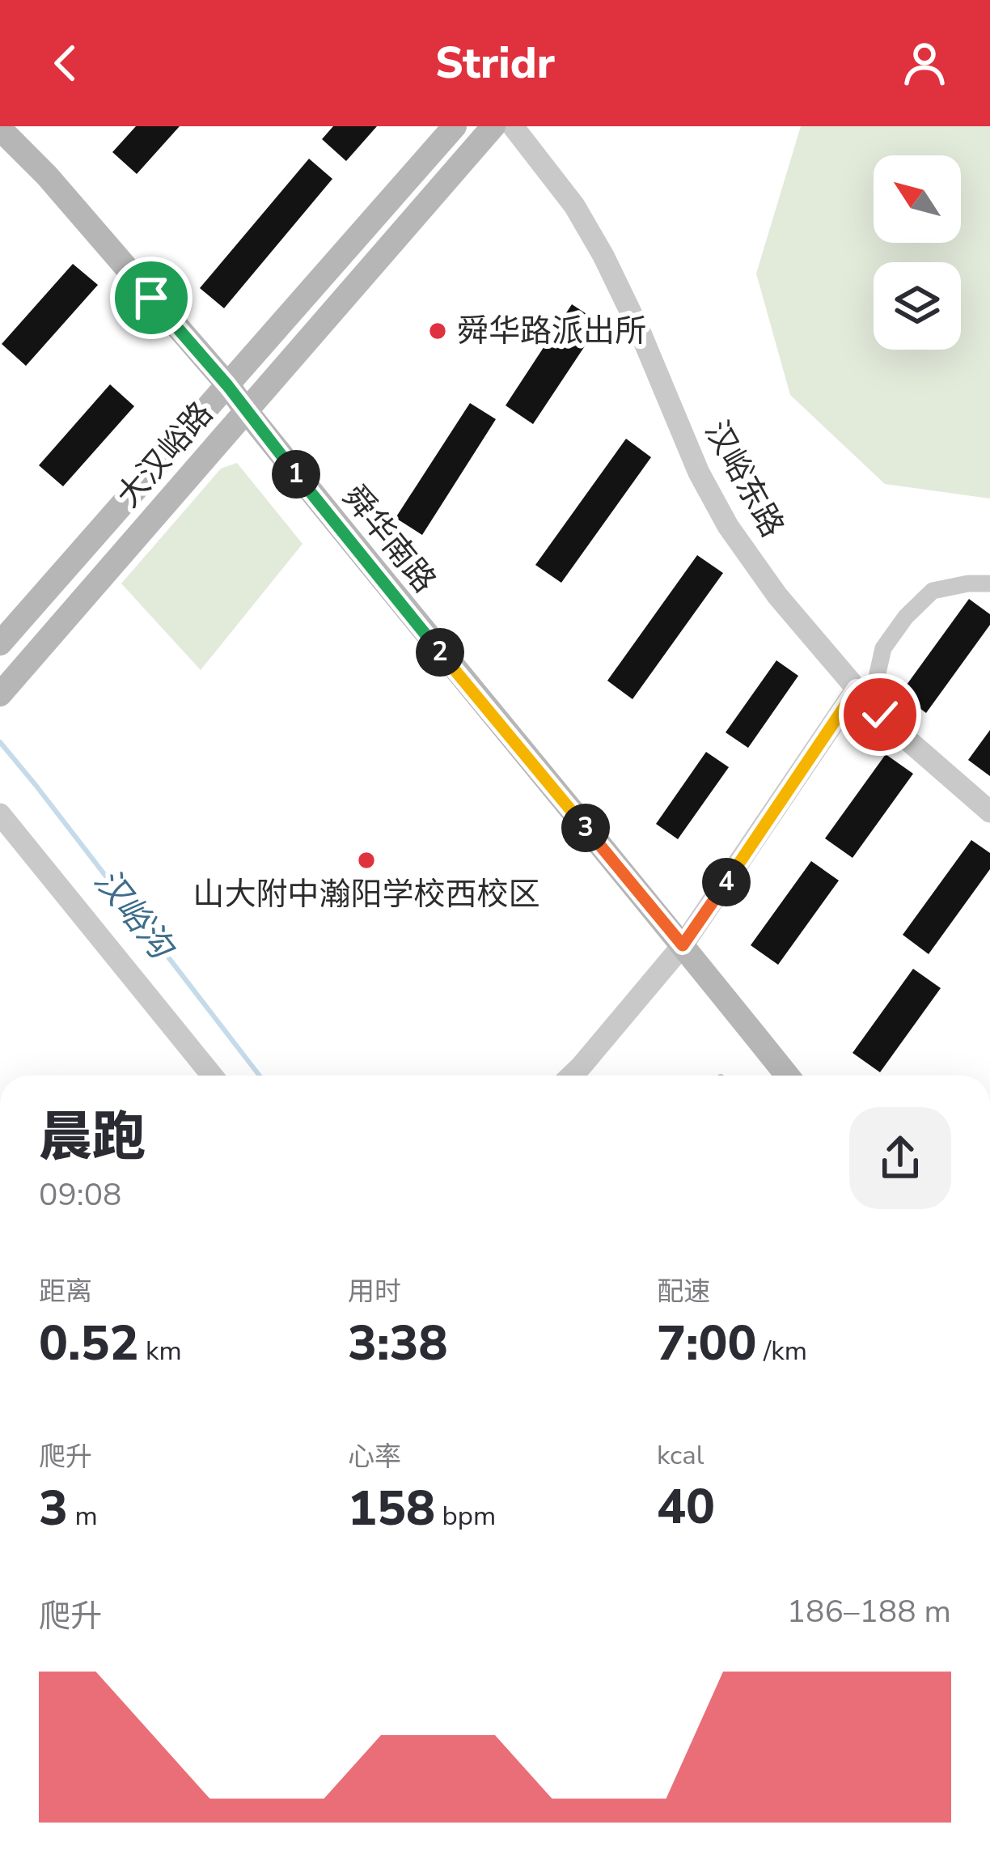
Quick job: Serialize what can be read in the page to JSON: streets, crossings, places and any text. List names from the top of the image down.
{
  "streets": {
    "main road": ["大汉峪路", "舜华南路"],
    "street": ["汉峪东路"]
  },
  "crossings": [
    ["大汉峪路", "舜华南路"]
  ],
  "water": ["汉峪沟"],
  "places": ["舜华路派出所", "山大附中瀚阳学校西校区"],
  "north": "top left",
  "page": {
    "header": "Stridr",
    "pins": [
      "1",
      "2",
      "3",
      "4"
    ],
    "heading": ["晨跑", "09:08"],
    "stats": [
      ["距离", "0.52 km"],
      ["用时", "3:38"],
      ["配速", "7:00 /km"],
      ["爬升", "3 m"],
      ["心率", "158 bpm"],
      ["kcal", "40"]
    ],
    "chart": ["爬升", "186–188 m"]
  }
}
